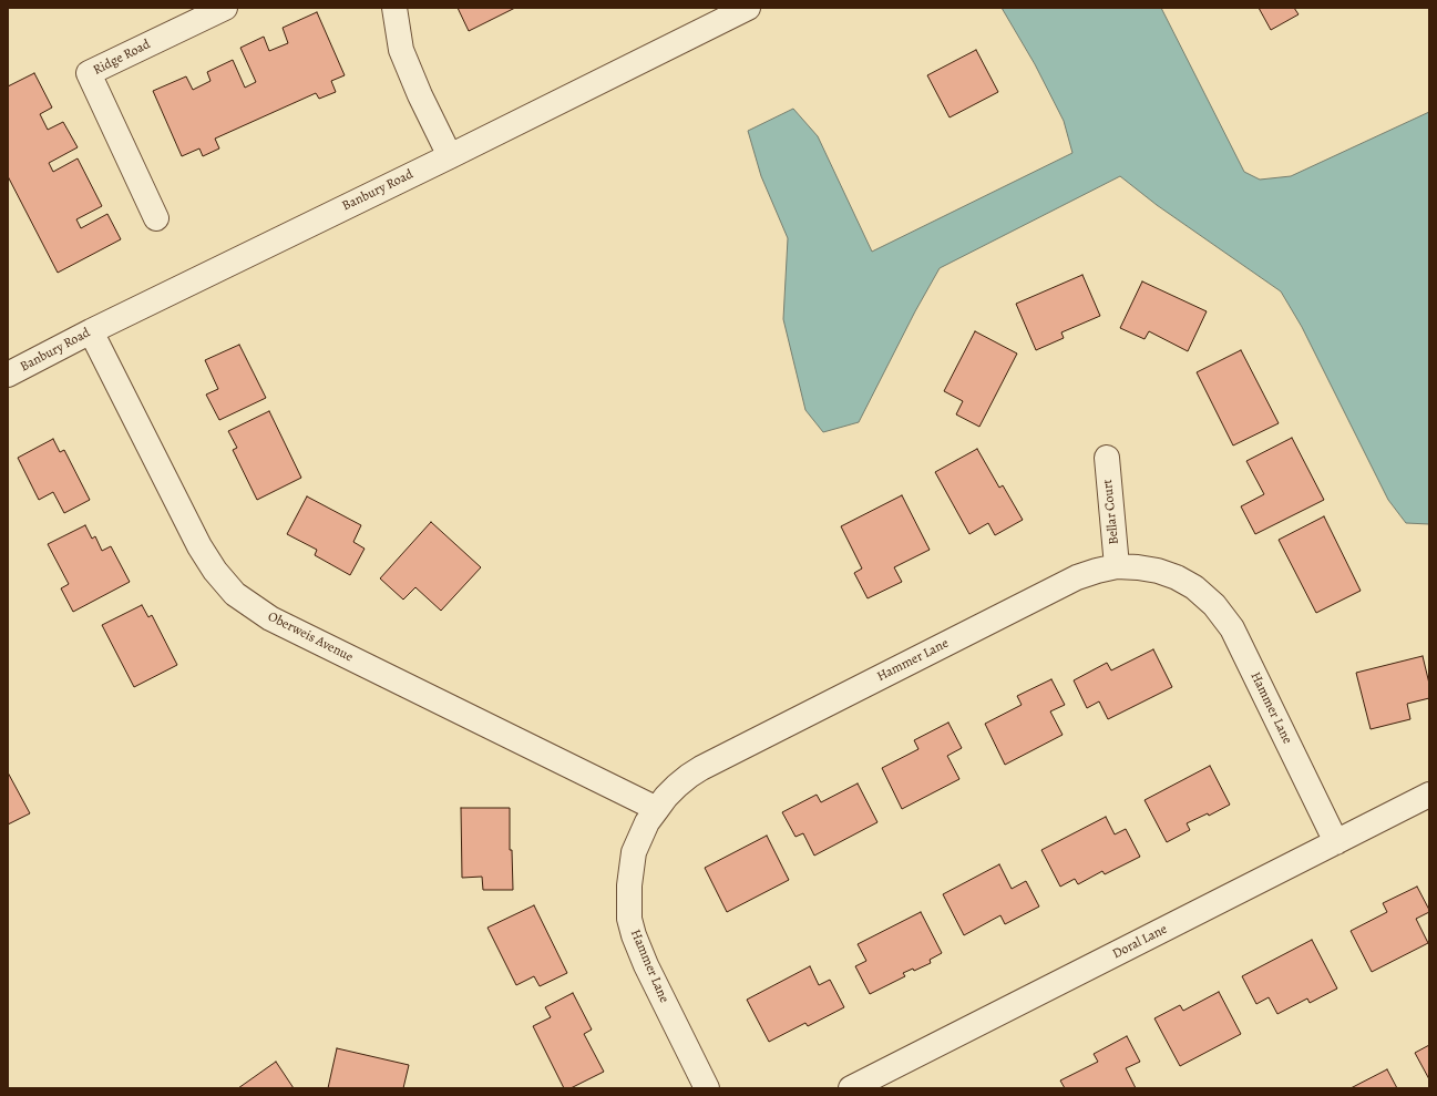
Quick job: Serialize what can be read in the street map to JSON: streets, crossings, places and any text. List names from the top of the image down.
{
  "streets": {
    "street": [
      "Ridge Road",
      "Banbury Road",
      "Bellar Court",
      "Oberweis Avenue",
      "Hammer Lane",
      "Doral Lane"
    ]
  },
  "crossings": [
    ["Banbury Road", "Oberweis Avenue"],
    ["Bellar Court", "Hammer Lane"],
    ["Oberweis Avenue", "Hammer Lane"],
    ["Hammer Lane", "Doral Lane"]
  ]
}
